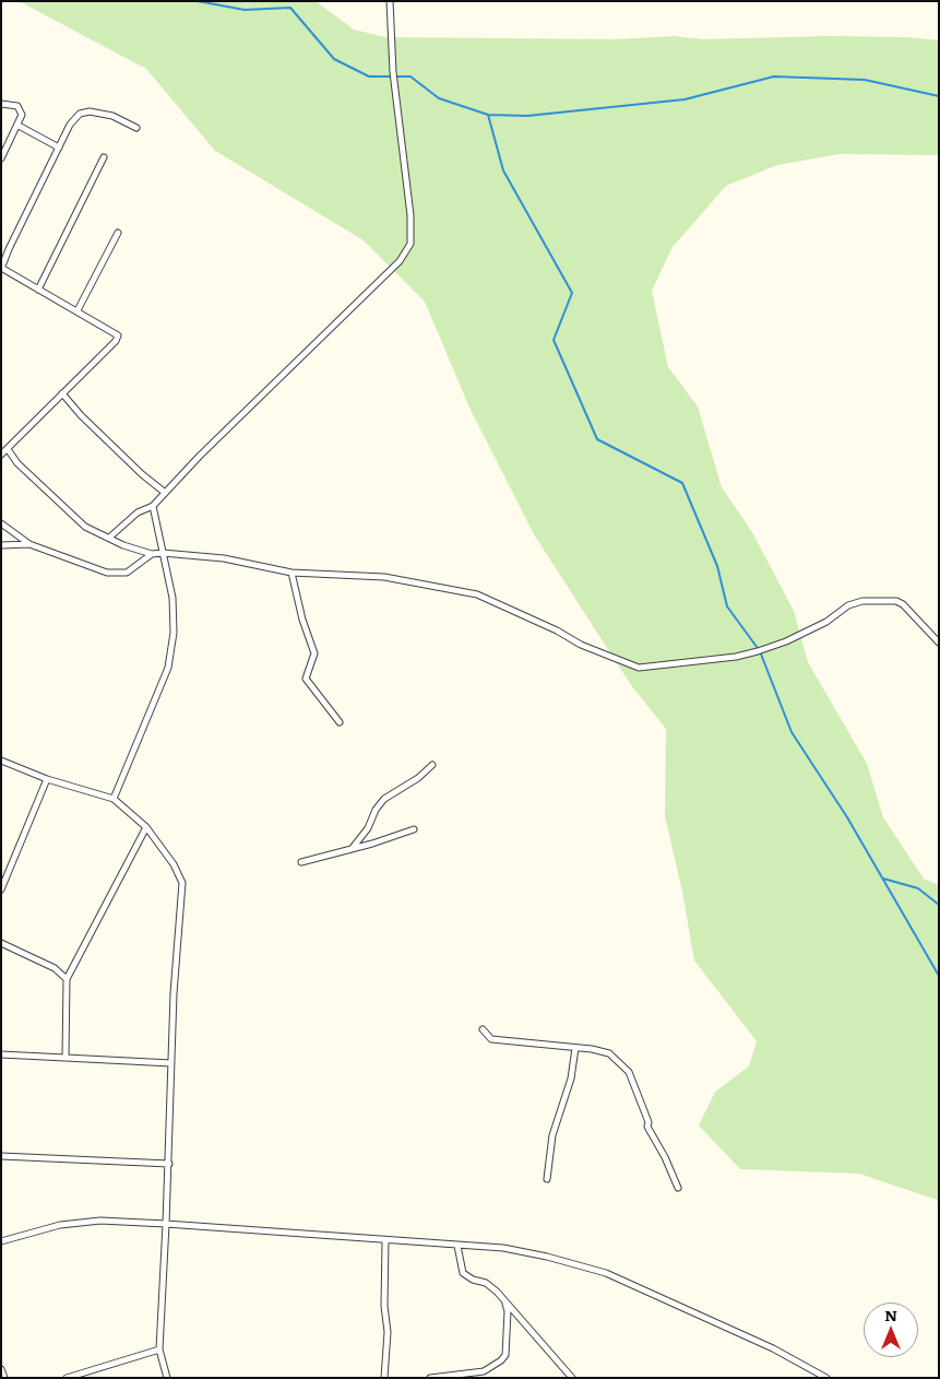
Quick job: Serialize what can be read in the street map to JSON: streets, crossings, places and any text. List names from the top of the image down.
{
  "north": "top"
}
